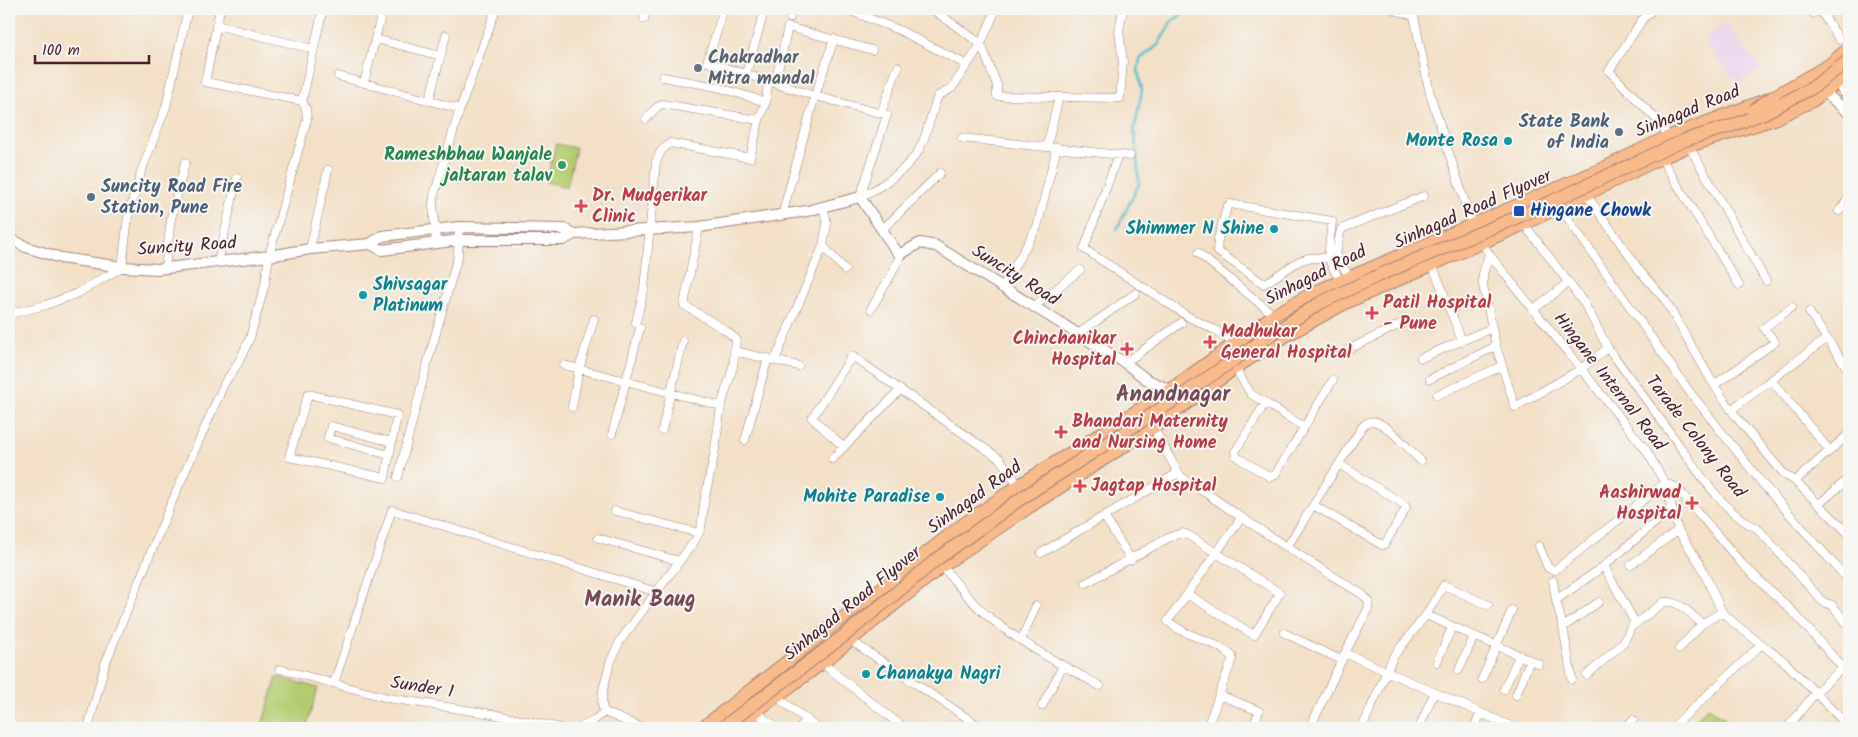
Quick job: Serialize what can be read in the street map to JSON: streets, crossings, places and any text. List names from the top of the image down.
{
  "streets": {
    "main road": ["Sinhagad Road", "Sinhagad Road Flyover"],
    "street": [
      "Suncity Road",
      "Hingane Internal Road",
      "Tarade Colony Road",
      "Sunder 1"
    ]
  },
  "crossings": [
    ["Sinhagad Road", "Sinhagad Road Flyover"],
    ["Sinhagad Road", "Suncity Road"],
    ["Sinhagad Road", "Hingane Internal Road"],
    ["Sinhagad Road", "Tarade Colony Road"]
  ],
  "districts": ["Anandnagar", "Manik Baug"],
  "places": {
    "other": [
      "Chakradhar Mitra mandal",
      "State Bank of India",
      "Monte Rosa",
      "Rameshbhau Wanjale jaltaran talav",
      "Suncity Road Fire Station, Pune",
      "Shimmer N Shine",
      "Shivsagar Platinum",
      "Mohite Paradise",
      "Chanakya Nagri"
    ],
    "health": [
      "Dr. Mudgerikar Clinic",
      "Patil Hospital - Pune",
      "Madhukar General Hospital",
      "Chinchanikar Hospital",
      "Bhandari Maternity and Nursing Home",
      "Jagtap Hospital",
      "Aashirwad Hospital"
    ],
    "transit": ["Hingane Chowk"]
  },
  "scale_bar": "100 m"
}
